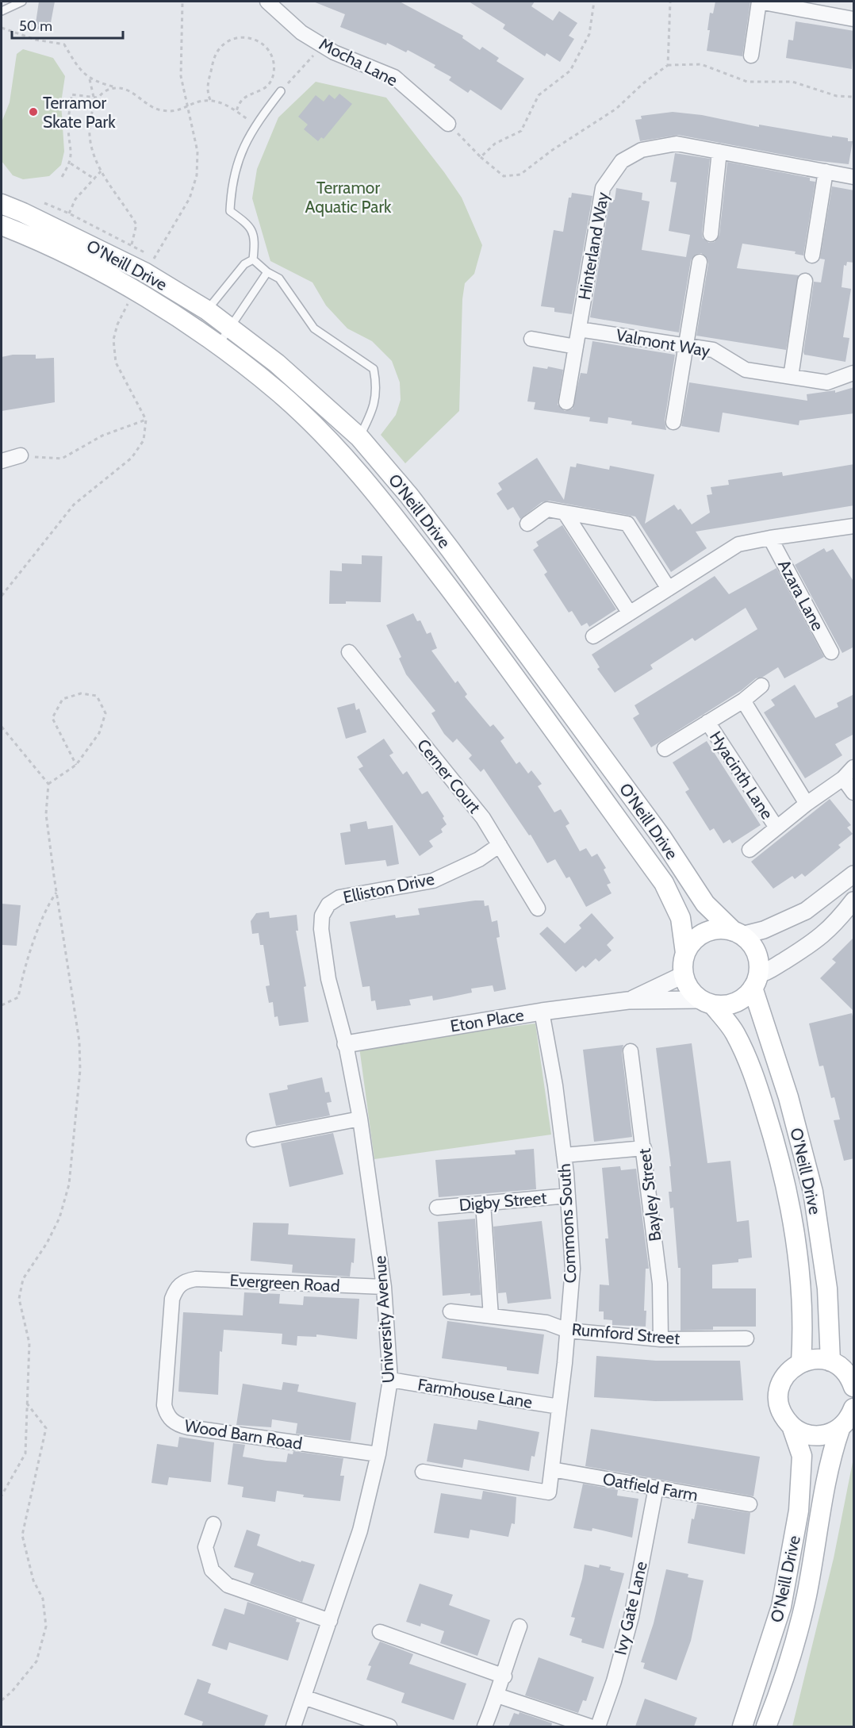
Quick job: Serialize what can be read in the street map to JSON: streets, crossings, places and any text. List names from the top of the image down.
{
  "streets": {
    "main road": ["O'Neill Drive"],
    "street": [
      "Mocha Lane",
      "Hinterland Way",
      "Valmont Way",
      "Azara Lane",
      "Hyacinth Lane",
      "Cerner Court",
      "Elliston Drive",
      "Eton Place",
      "Bayley Street",
      "Digby Street",
      "Commons South",
      "Evergreen Road",
      "University Avenue",
      "Rumford Street",
      "Farmhouse Lane",
      "Wood Barn Road",
      "Oatfield Farm",
      "Ivy Gate Lane"
    ]
  },
  "crossings": [
    ["Hinterland Way", "Valmont Way"],
    ["O'Neill Drive", "Eton Place"],
    ["Cerner Court", "Elliston Drive"],
    ["Elliston Drive", "University Avenue"],
    ["Eton Place", "Commons South"],
    ["Eton Place", "University Avenue"],
    ["Bayley Street", "Rumford Street"],
    ["Digby Street", "Commons South"],
    ["Commons South", "Rumford Street"],
    ["Commons South", "Farmhouse Lane"],
    ["Commons South", "Oatfield Farm"],
    ["Evergreen Road", "University Avenue"],
    ["Evergreen Road", "Wood Barn Road"],
    ["University Avenue", "Farmhouse Lane"],
    ["University Avenue", "Wood Barn Road"],
    ["Oatfield Farm", "Ivy Gate Lane"]
  ],
  "parks": ["Terramor Aquatic Park"],
  "places": ["Terramor Skate Park"],
  "scale_bar": "50 m"
}
